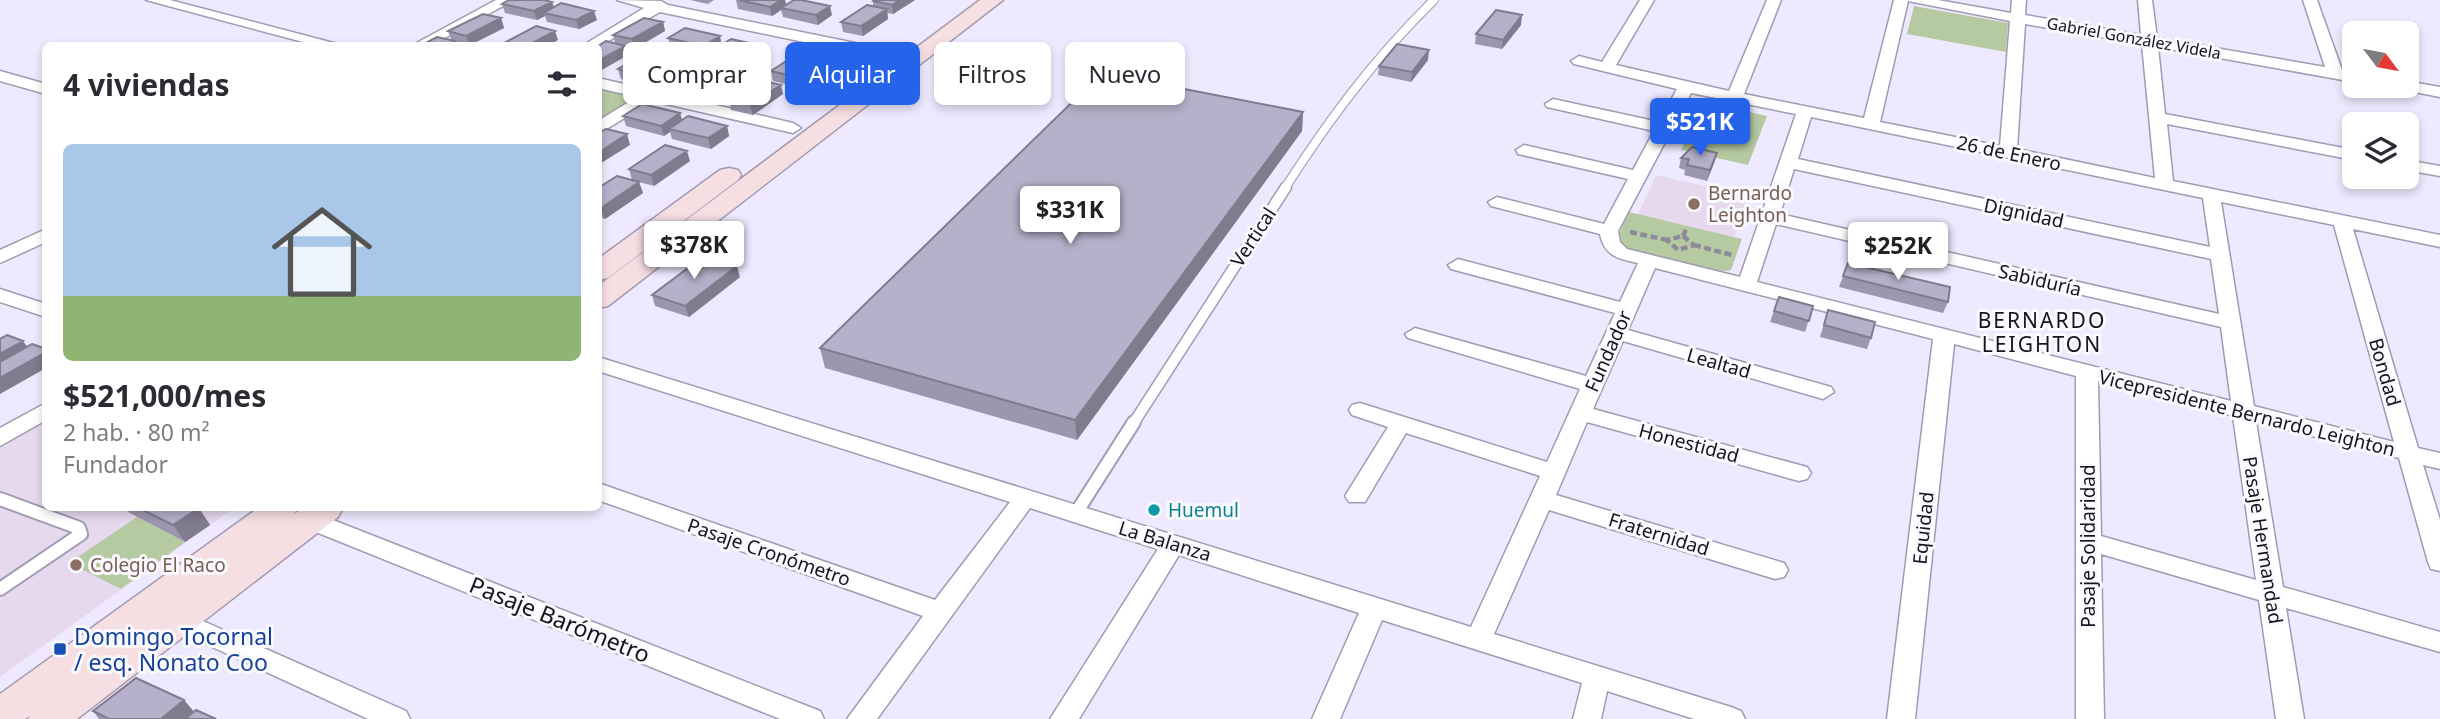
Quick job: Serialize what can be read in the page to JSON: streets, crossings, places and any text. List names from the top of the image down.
{
  "streets": {
    "street": [
      "Gabriel González Videla",
      "26 de Enero",
      "Dignidad",
      "Sabiduría",
      "Fundador",
      "Lealtad",
      "Bondad",
      "Vicepresidente Bernardo Leighton",
      "Honestidad",
      "Equidad",
      "Fraternidad",
      "Pasaje Hermandad",
      "La Balanza",
      "Pasaje Solidaridad",
      "Pasaje Cronómetro",
      "Pasaje Barómetro"
    ],
    "lane": ["Vertical"]
  },
  "crossings": [
    ["26 de Enero", "Bondad"],
    ["26 de Enero", "Pasaje Hermandad"],
    ["Dignidad", "Pasaje Hermandad"],
    ["Vertical", "La Balanza"],
    ["Sabiduría", "Pasaje Hermandad"],
    ["Fundador", "Lealtad"],
    ["Fundador", "Vicepresidente Bernardo Leighton"],
    ["Fundador", "Honestidad"],
    ["Fundador", "Fraternidad"],
    ["Fundador", "La Balanza"],
    ["Bondad", "Vicepresidente Bernardo Leighton"],
    ["Vicepresidente Bernardo Leighton", "Equidad"],
    ["Vicepresidente Bernardo Leighton", "Pasaje Hermandad"],
    ["Vicepresidente Bernardo Leighton", "Pasaje Solidaridad"]
  ],
  "districts": ["BERNARDO LEIGHTON"],
  "places": {
    "other": ["Bernardo Leighton", "Huemul", "Colegio El Raco"],
    "transit": ["Domingo Tocornal / esq. Nonato Coo"]
  },
  "north": "bottom right",
  "page": {
    "chip": [
      "Comprar",
      "Alquilar",
      "Filtros",
      "Nuevo"
    ],
    "heading": "4 viviendas",
    "price": [
      "$521K",
      "$331K",
      "$378K",
      "$252K"
    ],
    "list": [
      {
        "name": "$521,000/mes",
        "note": "2 hab. · 80 m² · Fundador"
      }
    ]
  }
}
